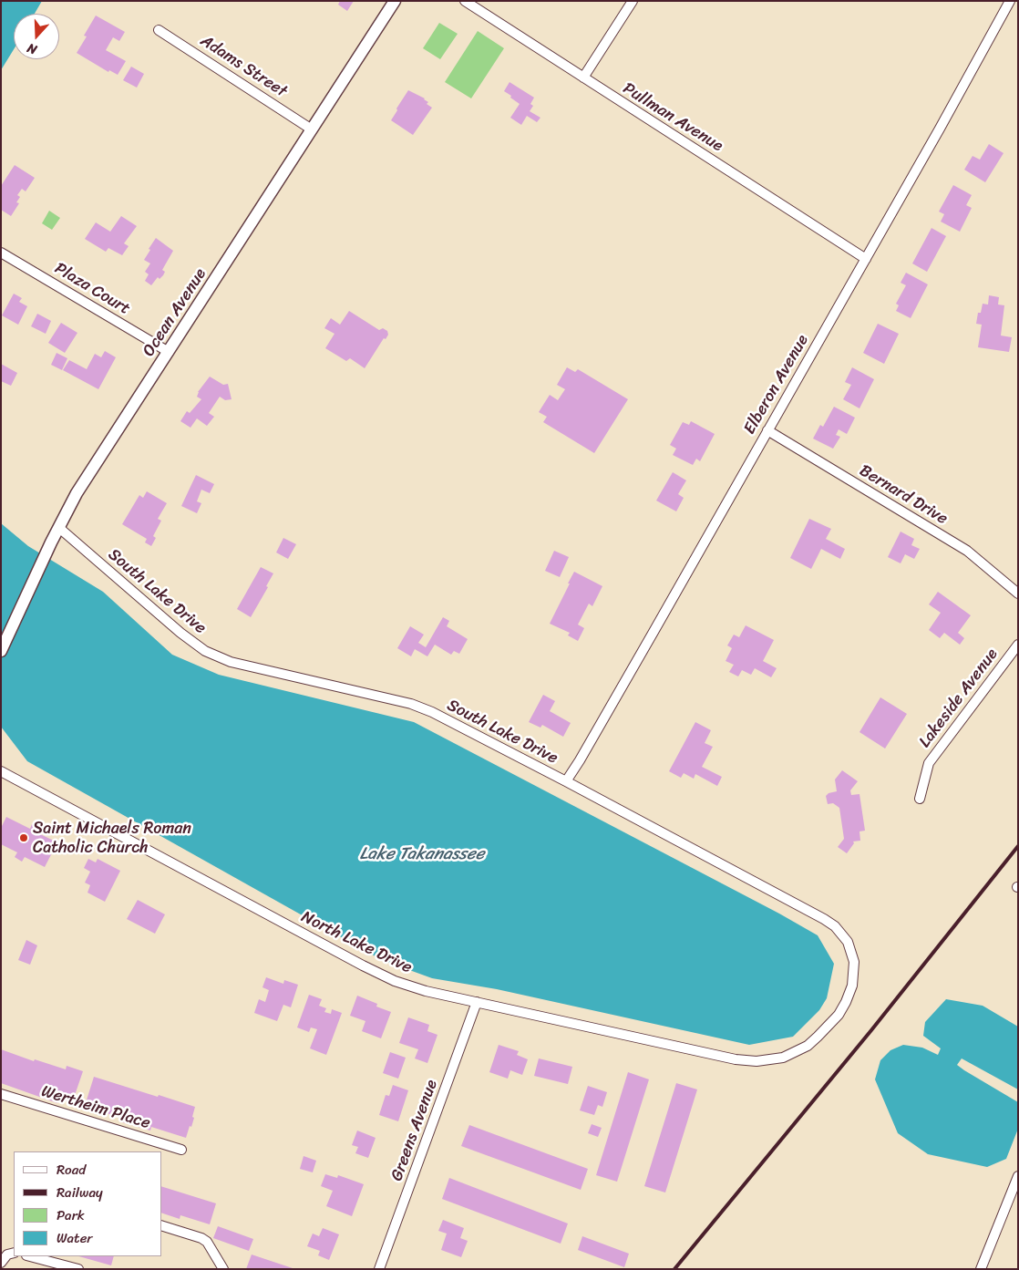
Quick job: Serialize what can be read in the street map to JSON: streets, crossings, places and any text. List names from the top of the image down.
{
  "streets": {
    "street": [
      "Adams Street",
      "Pullman Avenue",
      "Plaza Court",
      "Ocean Avenue",
      "Elberon Avenue",
      "Bernard Drive",
      "South Lake Drive",
      "Lakeside Avenue",
      "North Lake Drive",
      "Wertheim Place",
      "Greens Avenue"
    ]
  },
  "crossings": [
    ["Adams Street", "Ocean Avenue"],
    ["Pullman Avenue", "Elberon Avenue"],
    ["Plaza Court", "Ocean Avenue"],
    ["Ocean Avenue", "South Lake Drive"],
    ["Elberon Avenue", "Bernard Drive"],
    ["Elberon Avenue", "South Lake Drive"],
    ["South Lake Drive", "North Lake Drive"],
    ["North Lake Drive", "Greens Avenue"]
  ],
  "water": ["Lake Takanassee"],
  "places": ["Saint Michaels Roman Catholic Church"],
  "legend": [
    "Road",
    "Railway",
    "Park",
    "Water"
  ],
  "north": "bottom"
}
